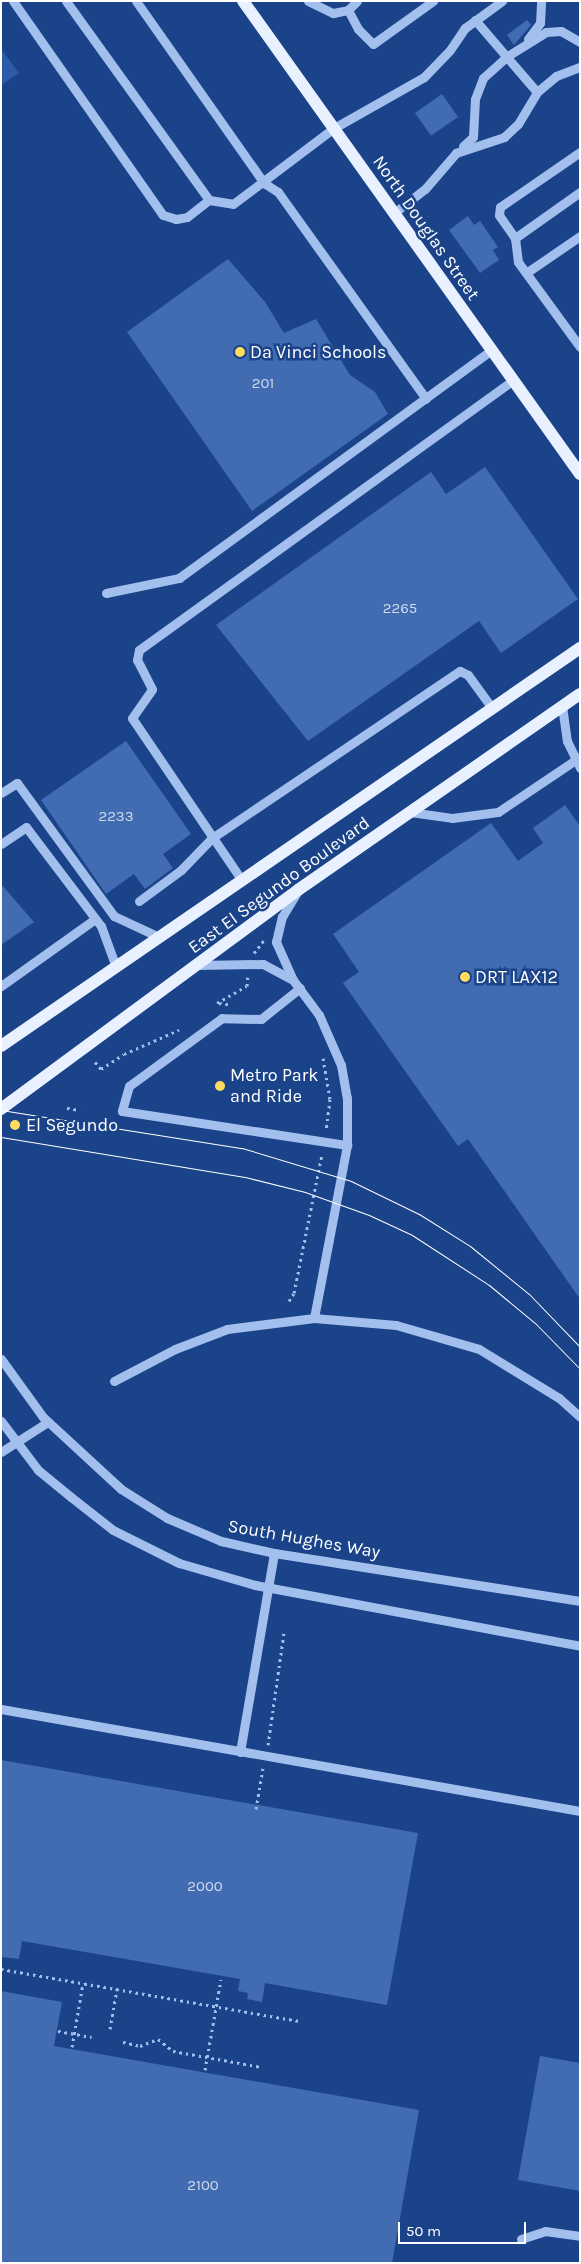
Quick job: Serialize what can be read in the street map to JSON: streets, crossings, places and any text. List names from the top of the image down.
{
  "streets": {
    "main road": ["North Douglas Street", "East El Segundo Boulevard"],
    "street": ["South Hughes Way"]
  },
  "places": [
    "Da Vinci Schools",
    "DRT LAX12",
    "Metro Park and Ride",
    "El Segundo"
  ],
  "house_numbers": [
    "201",
    "2265",
    "2233",
    "2000",
    "2100"
  ],
  "scale_bar": "50 m"
}
